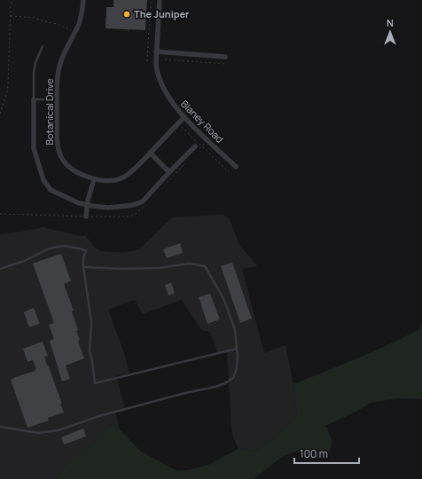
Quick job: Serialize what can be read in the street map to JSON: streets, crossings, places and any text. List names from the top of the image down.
{
  "streets": {
    "street": ["Botanical Drive", "Blaney Road"]
  },
  "crossings": [
    ["Botanical Drive", "Blaney Road"]
  ],
  "places": ["The Juniper"],
  "scale_bar": "100 m",
  "north": "top"
}
